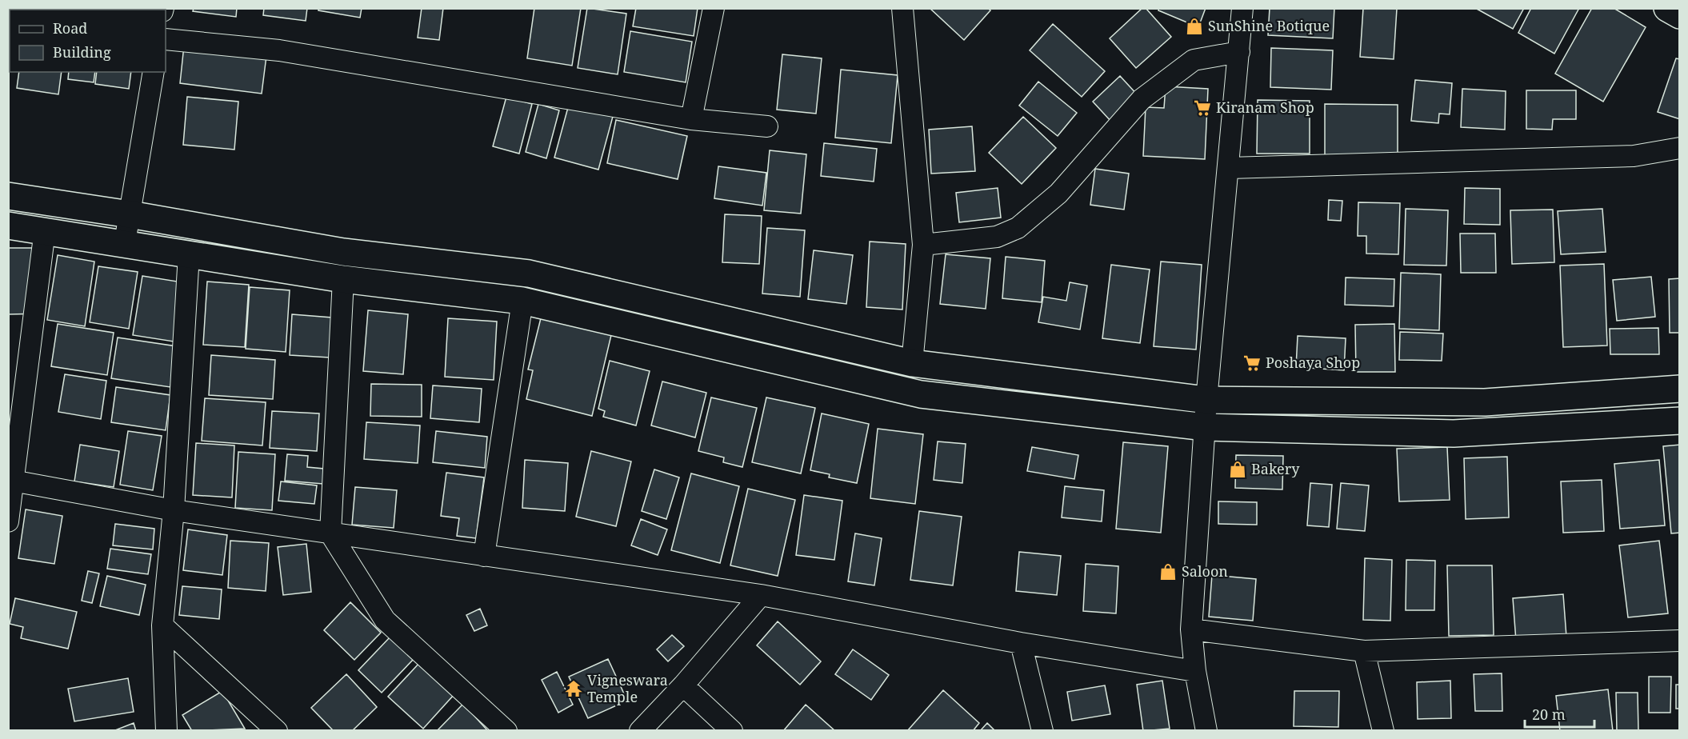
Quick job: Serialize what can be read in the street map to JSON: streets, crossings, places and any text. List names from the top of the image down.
{
  "places": {
    "shop": ["SunShine Botique", "Bakery", "Saloon"],
    "supermarket": ["Kiranam Shop", "Poshaya Shop"],
    "temple": ["Vigneswara Temple"]
  },
  "legend": ["Road", "Building"],
  "scale_bar": "20 m"
}
